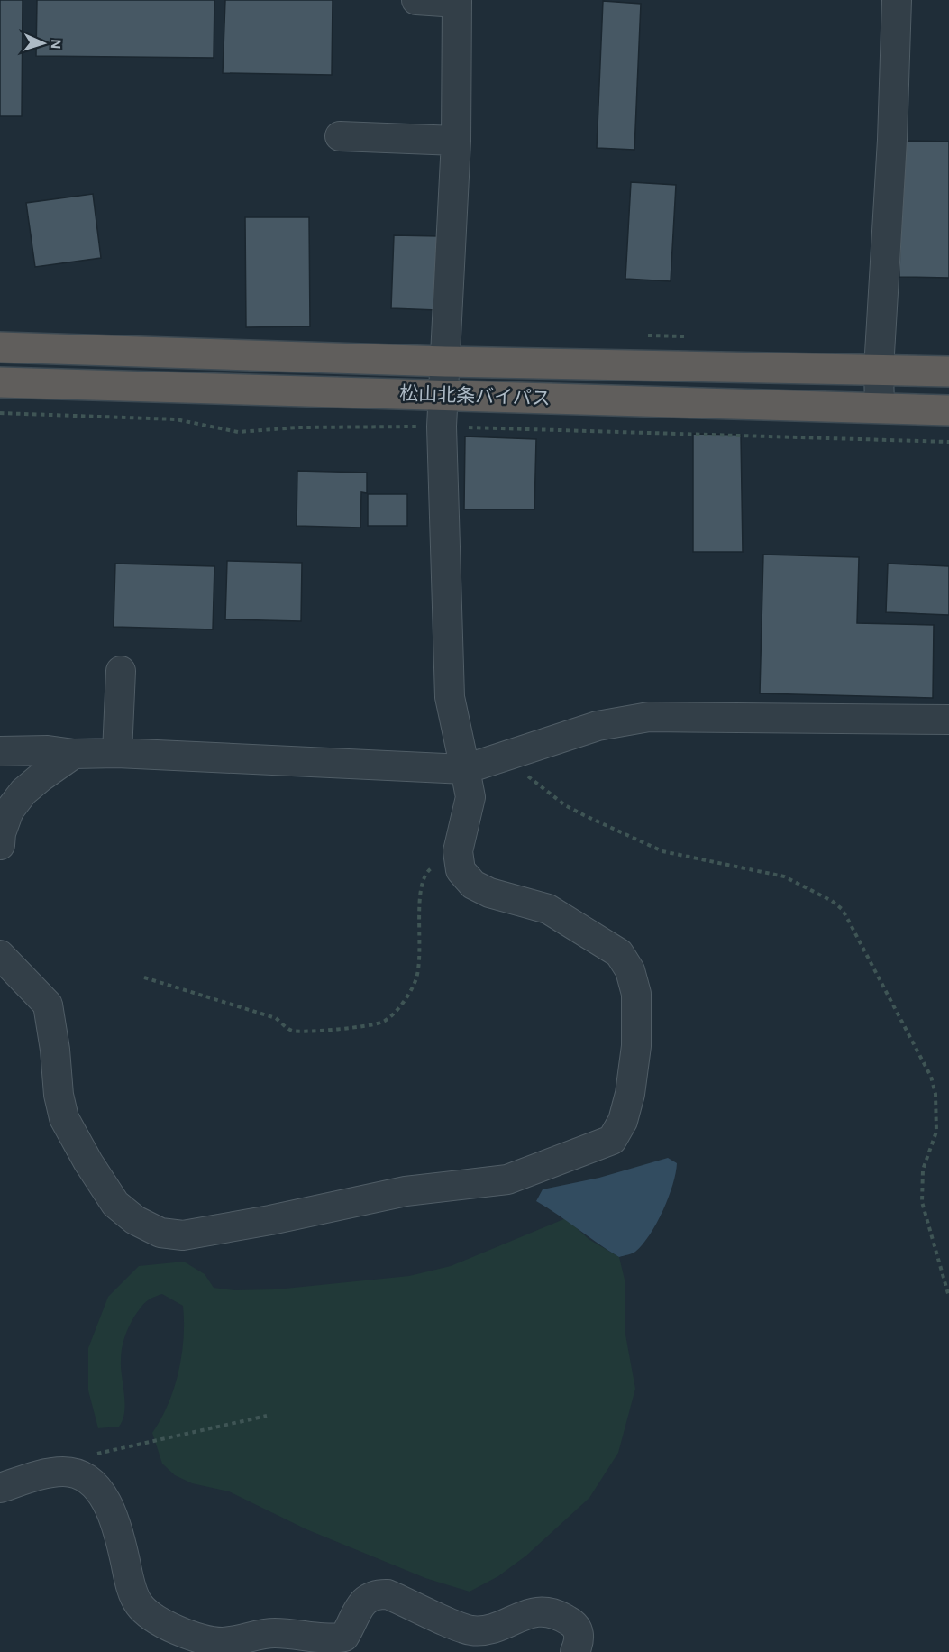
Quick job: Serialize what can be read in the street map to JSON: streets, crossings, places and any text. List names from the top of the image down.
{
  "streets": {
    "highway": ["松山北条バイパス"]
  },
  "north": "right"
}
